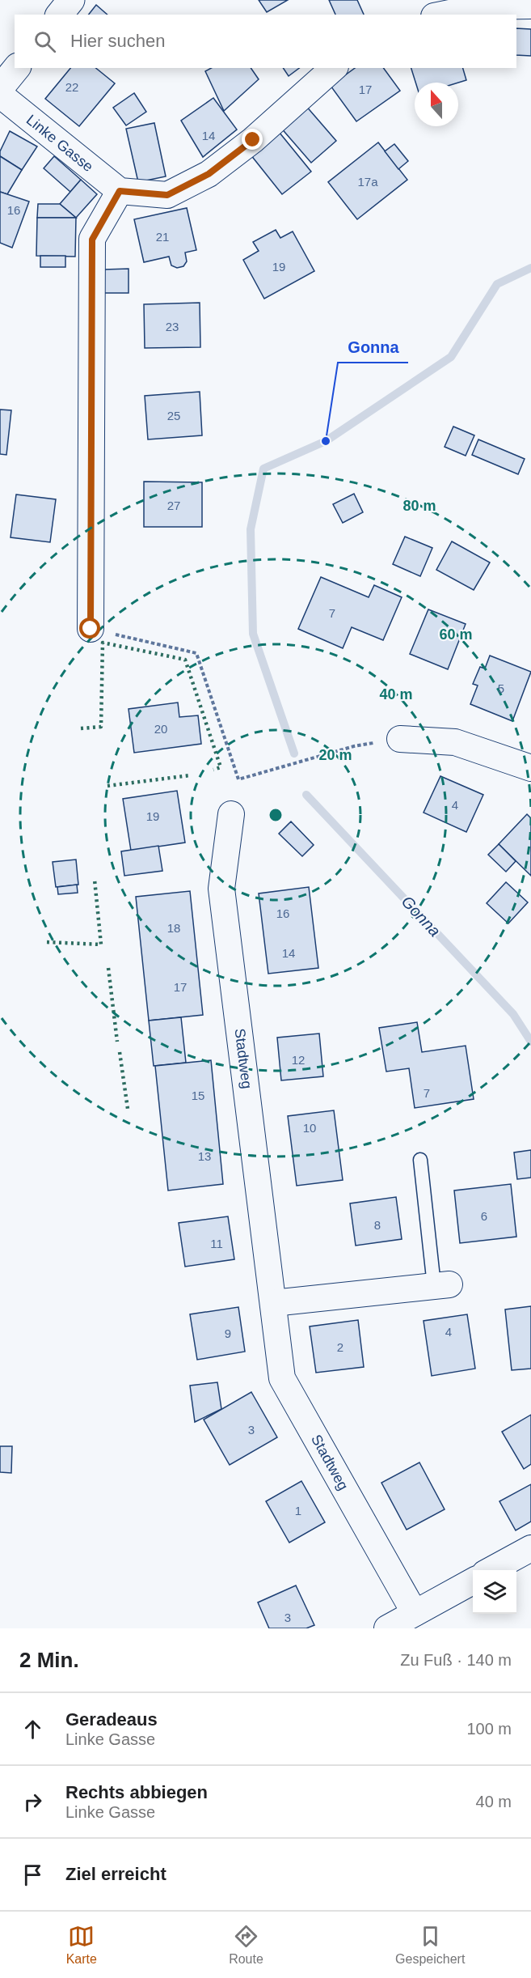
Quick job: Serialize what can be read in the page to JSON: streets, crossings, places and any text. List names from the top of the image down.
{
  "streets": {
    "street": ["Linke Gasse", "Stadtweg"]
  },
  "water": ["Gonna"],
  "places": ["Gonna"],
  "house_numbers": [
    "22",
    "17",
    "14",
    "17a",
    "16",
    "21",
    "19",
    "23",
    "25",
    "27",
    "7",
    "5",
    "20",
    "4",
    "19",
    "16",
    "18",
    "14",
    "17",
    "12",
    "7",
    "15",
    "10",
    "13",
    "6",
    "8",
    "11",
    "4",
    "9",
    "2",
    "3",
    "1",
    "3"
  ],
  "north": "top",
  "page": {
    "search": "Hier suchen",
    "heading": ["2 Min.", "Zu Fuß · 140 m"],
    "list": [
      ["Geradeaus", "Linke Gasse", "100 m"],
      ["Rechts abbiegen", "Linke Gasse", "40 m"],
      "Ziel erreicht"
    ],
    "nav": ["Karte", "Route", "Gespeichert"]
  },
  "rings": [
    "80 m",
    "60 m",
    "40 m",
    "20 m"
  ]
}
